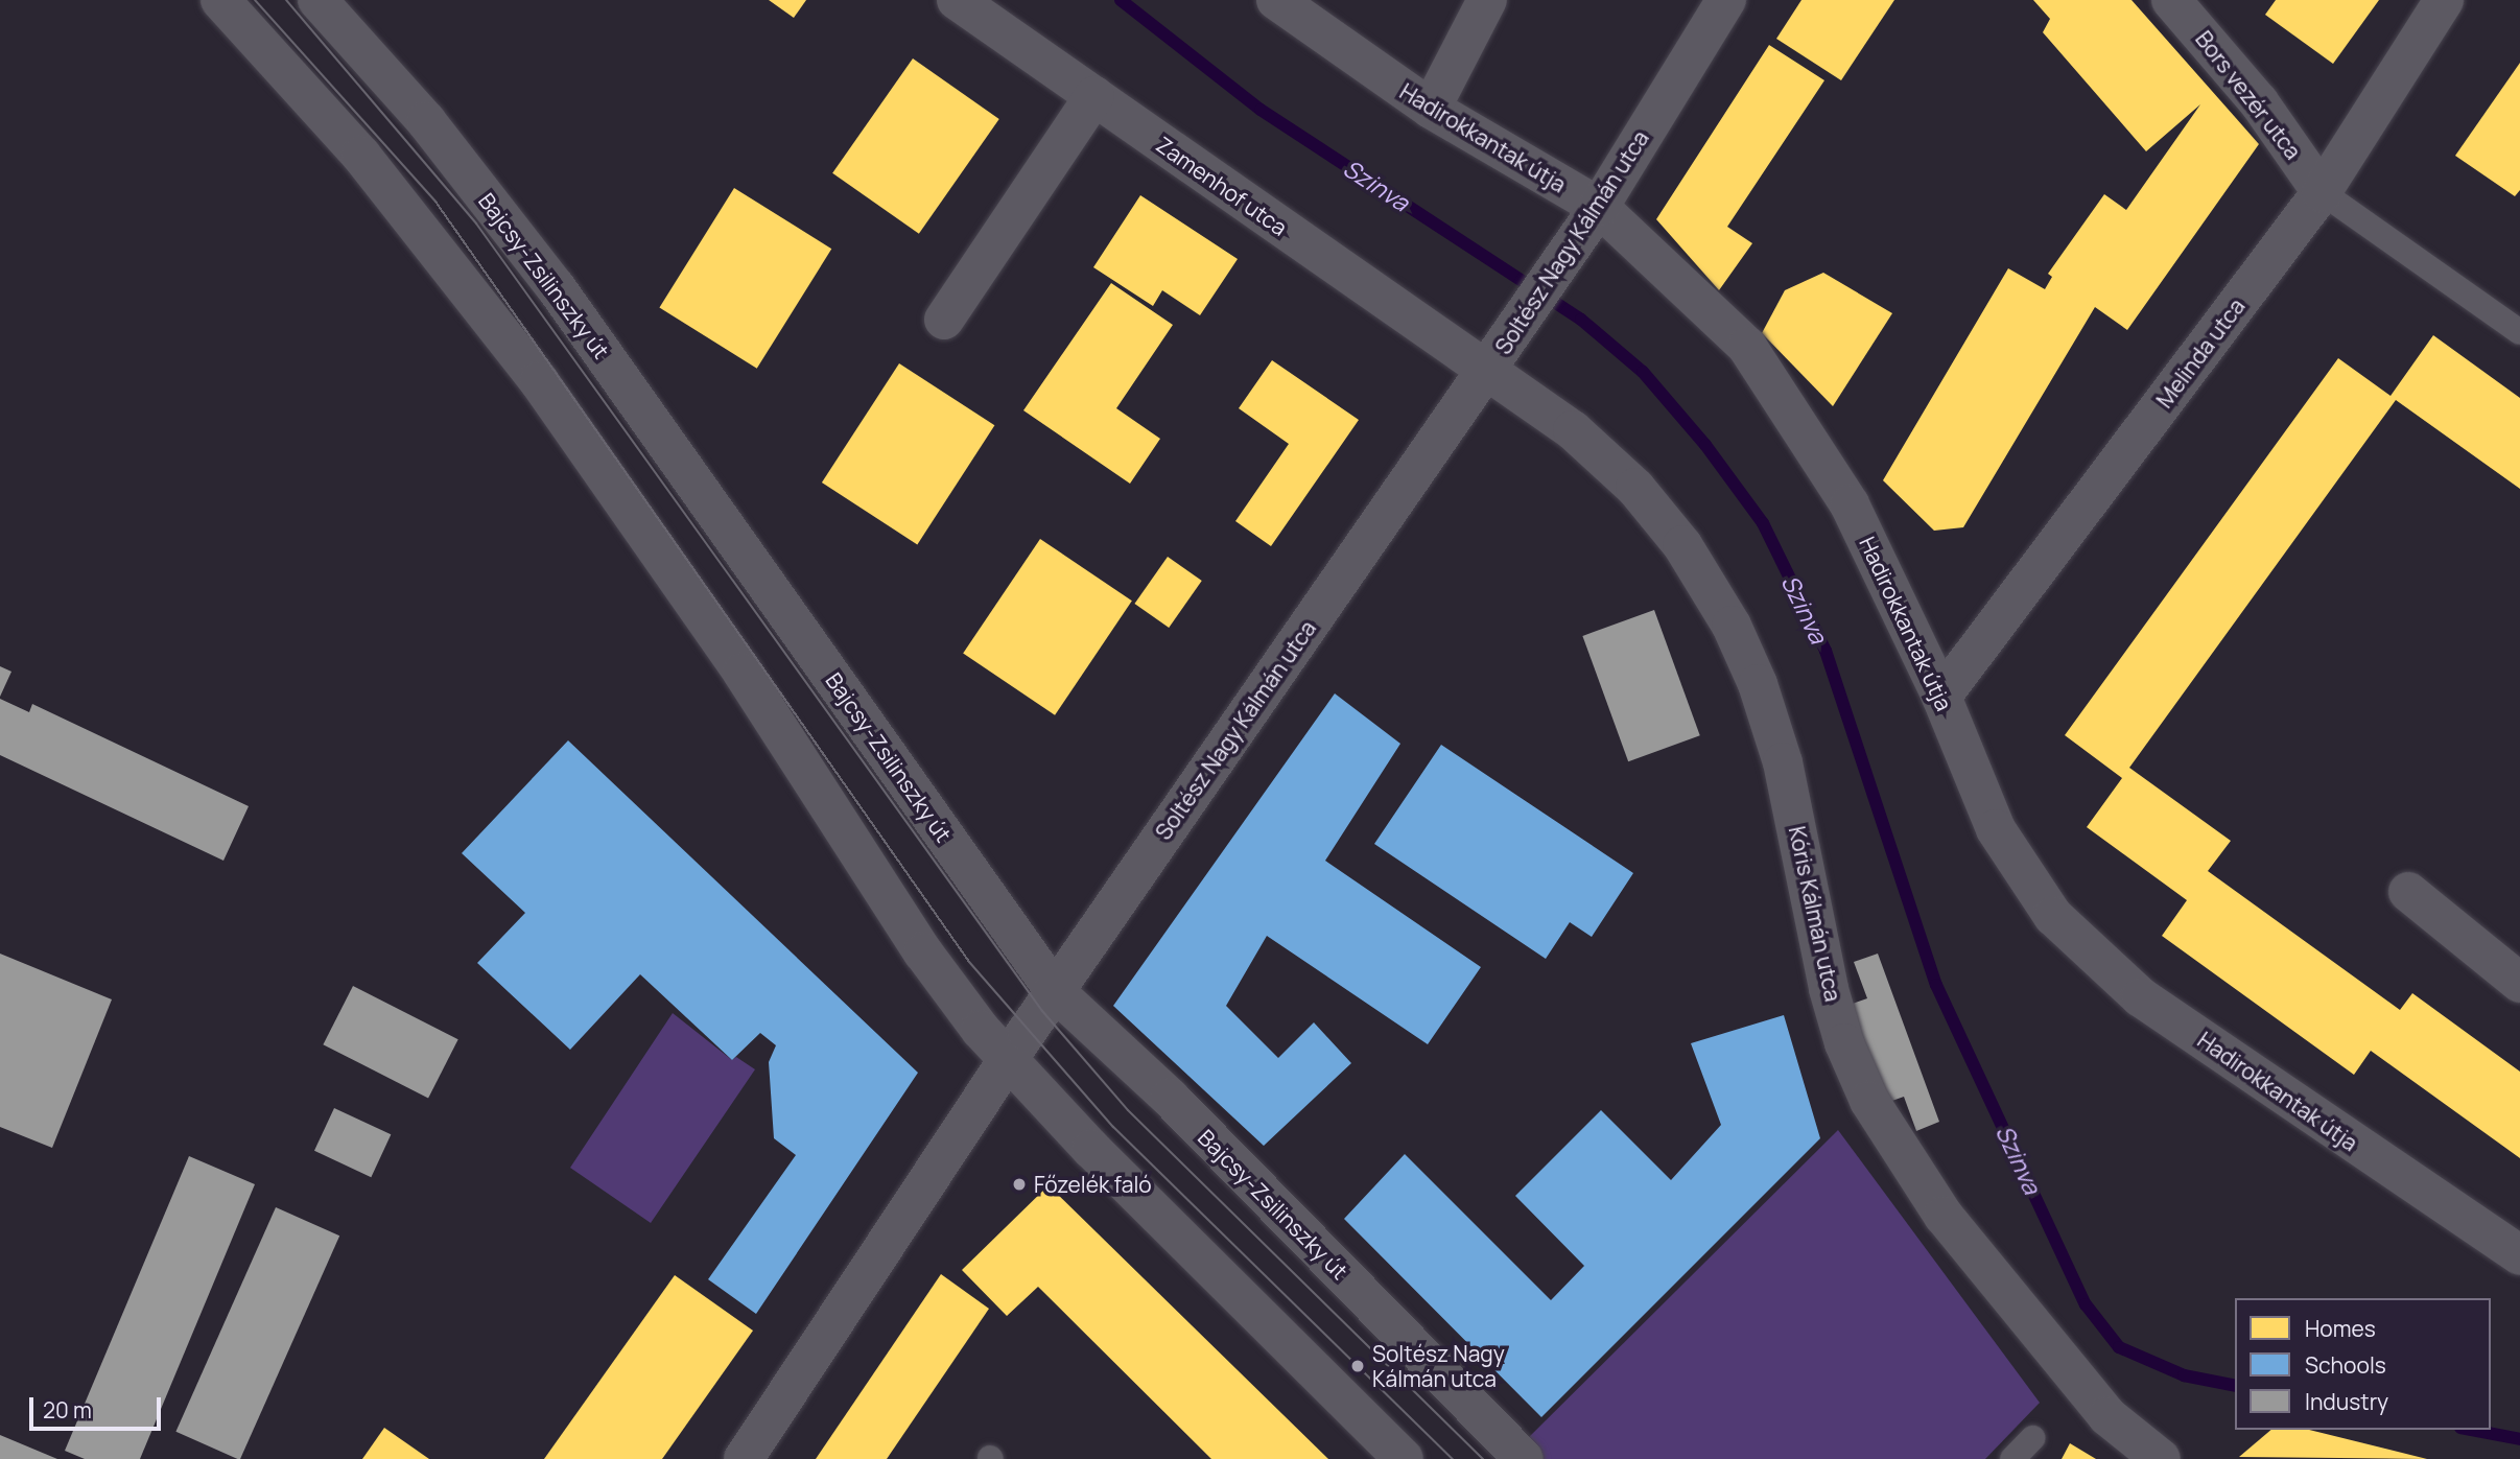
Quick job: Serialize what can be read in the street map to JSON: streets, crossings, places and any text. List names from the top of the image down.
{
  "streets": {
    "street": [
      "Bors vezér utca",
      "Hadirokkantak útja",
      "Zamenhof utca",
      "Soltész Nagy Kálmán utca",
      "Bajcsy-Zsilinszky út",
      "Melinda utca",
      "Kóris Kálmán utca"
    ]
  },
  "crossings": [
    ["Bors vezér utca", "Melinda utca"],
    ["Hadirokkantak útja", "Soltész Nagy Kálmán utca"],
    ["Hadirokkantak útja", "Melinda utca"],
    ["Zamenhof utca", "Soltész Nagy Kálmán utca"],
    ["Zamenhof utca", "Kóris Kálmán utca"],
    ["Soltész Nagy Kálmán utca", "Bajcsy-Zsilinszky út"],
    ["Soltész Nagy Kálmán utca", "Kóris Kálmán utca"]
  ],
  "water": ["Szinva"],
  "places": ["Főzelék faló", "Soltész Nagy Kálmán utca"],
  "legend": ["Homes", "Schools", "Industry"],
  "scale_bar": "20 m"
}
